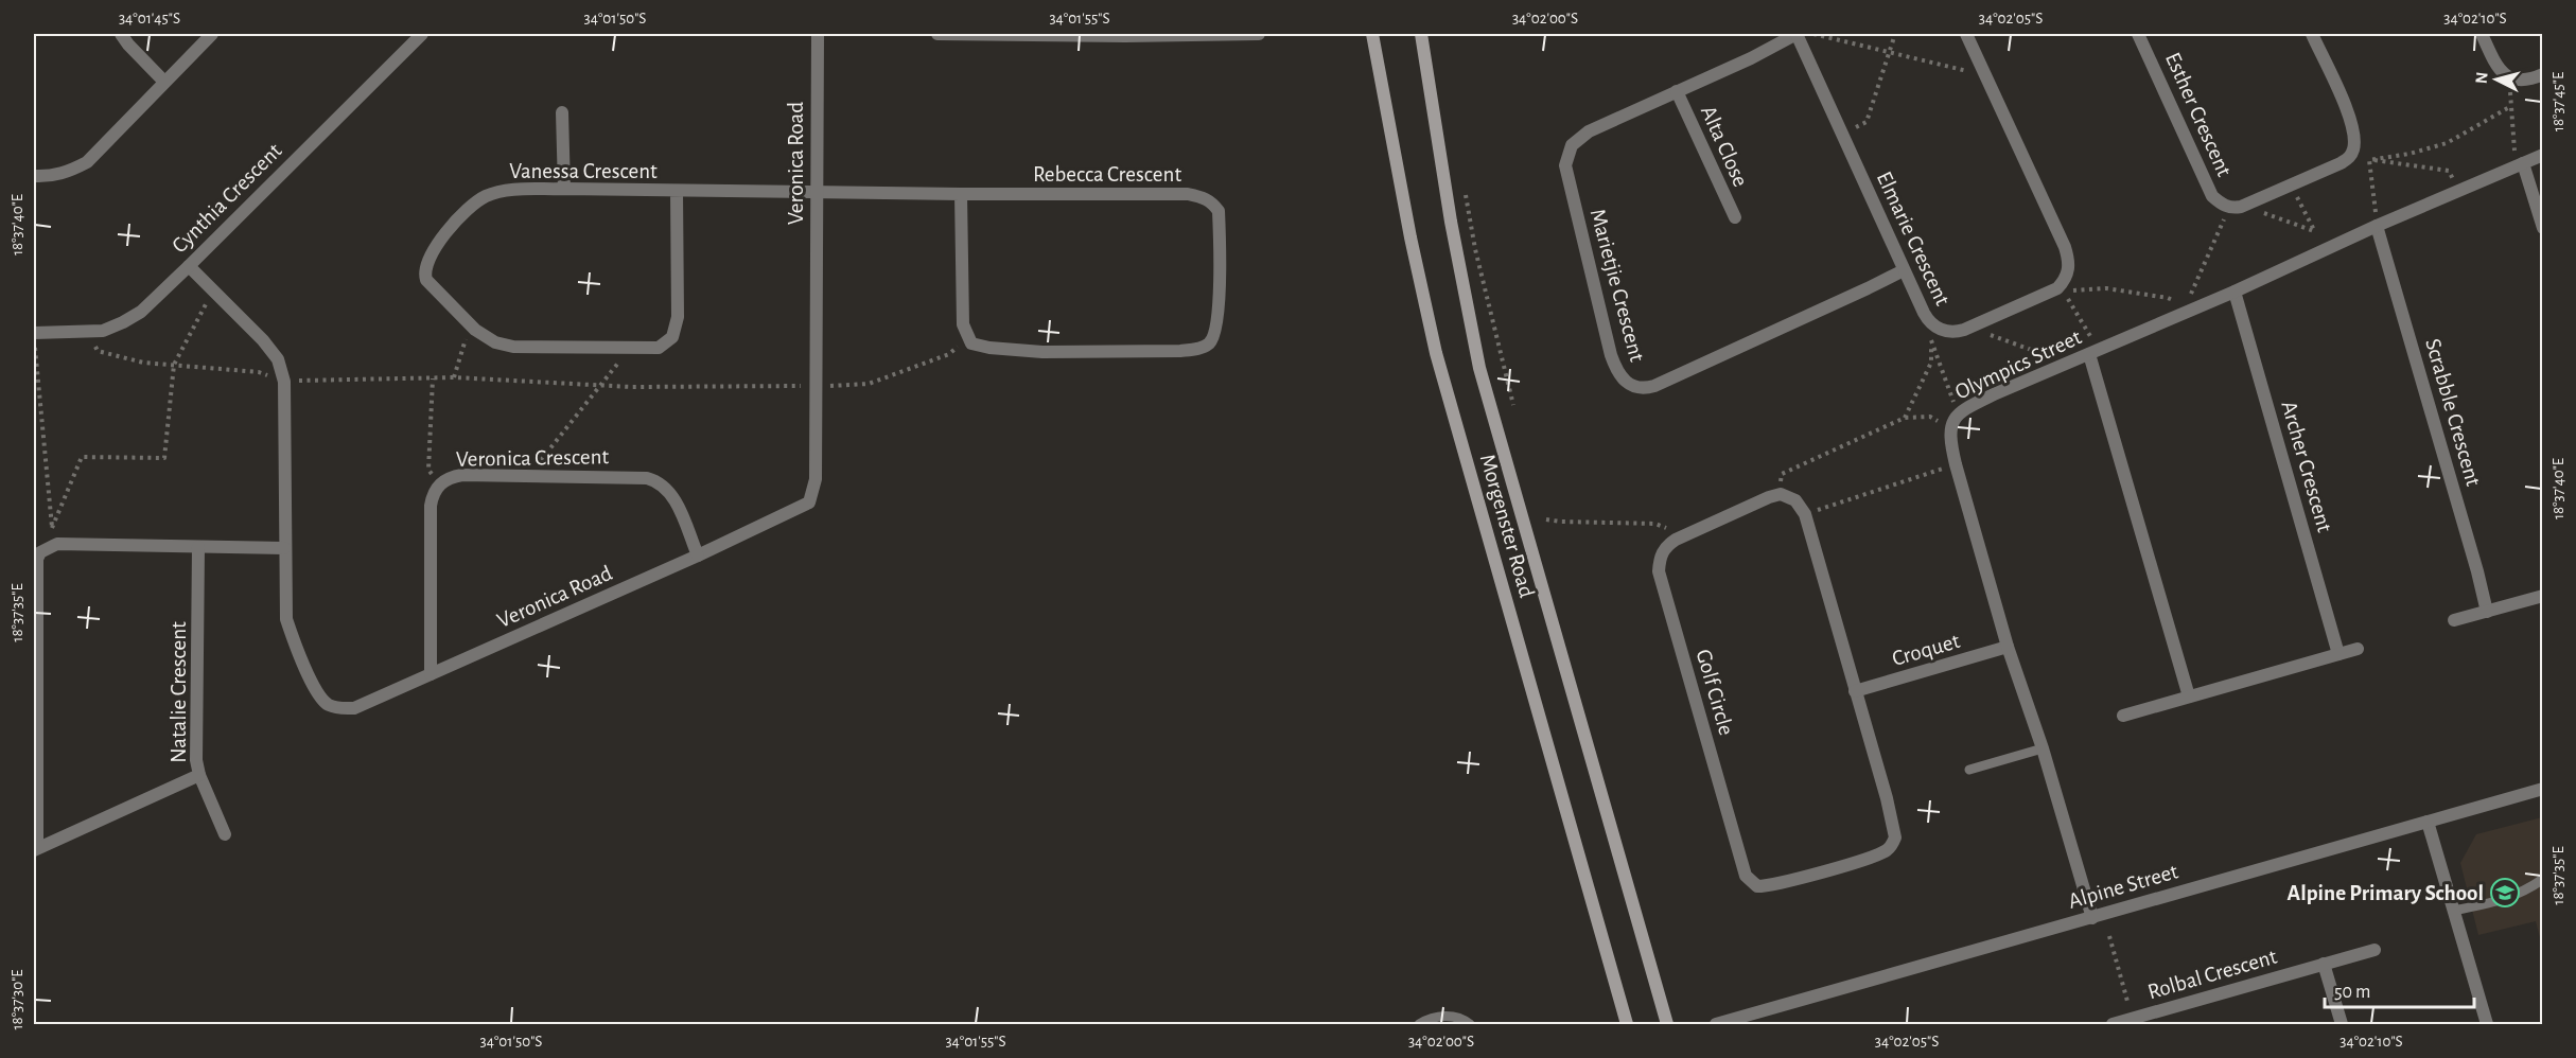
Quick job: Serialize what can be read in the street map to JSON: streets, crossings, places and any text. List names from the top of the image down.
{
  "streets": {
    "main road": ["Morgenster Road"],
    "street": [
      "Esther Crescent",
      "Alta Close",
      "Veronica Road",
      "Vanessa Crescent",
      "Rebecca Crescent",
      "Cynthia Crescent",
      "Elmarie Crescent",
      "Marietjie Crescent",
      "Olympics Street",
      "Scrabble Crescent",
      "Veronica Crescent",
      "Archer Crescent",
      "Croquet",
      "Natalie Crescent",
      "Golf Circle",
      "Alpine Street",
      "Rolbal Crescent"
    ]
  },
  "crossings": [
    ["Alta Close", "Marietjie Crescent"],
    ["Veronica Road", "Vanessa Crescent"],
    ["Veronica Road", "Rebecca Crescent"],
    ["Veronica Road", "Cynthia Crescent"],
    ["Veronica Road", "Veronica Crescent"],
    ["Vanessa Crescent", "Rebecca Crescent"],
    ["Elmarie Crescent", "Marietjie Crescent"],
    ["Olympics Street", "Scrabble Crescent"],
    ["Olympics Street", "Archer Crescent"],
    ["Olympics Street", "Croquet"],
    ["Olympics Street", "Alpine Street"],
    ["Croquet", "Golf Circle"]
  ],
  "places": {
    "school or university": ["Alpine Primary School"]
  },
  "scale_bar": "50 m",
  "north": "left",
  "coordinates": [
    "34°01'45\"S",
    "34°01'50\"S",
    "34°01'55\"S",
    "34°02'00\"S",
    "34°02'05\"S",
    "34°02'10\"S",
    "18°37'45\"E",
    "18°37'40\"E",
    "18°37'35\"E",
    "18°37'30\"E"
  ]
}
